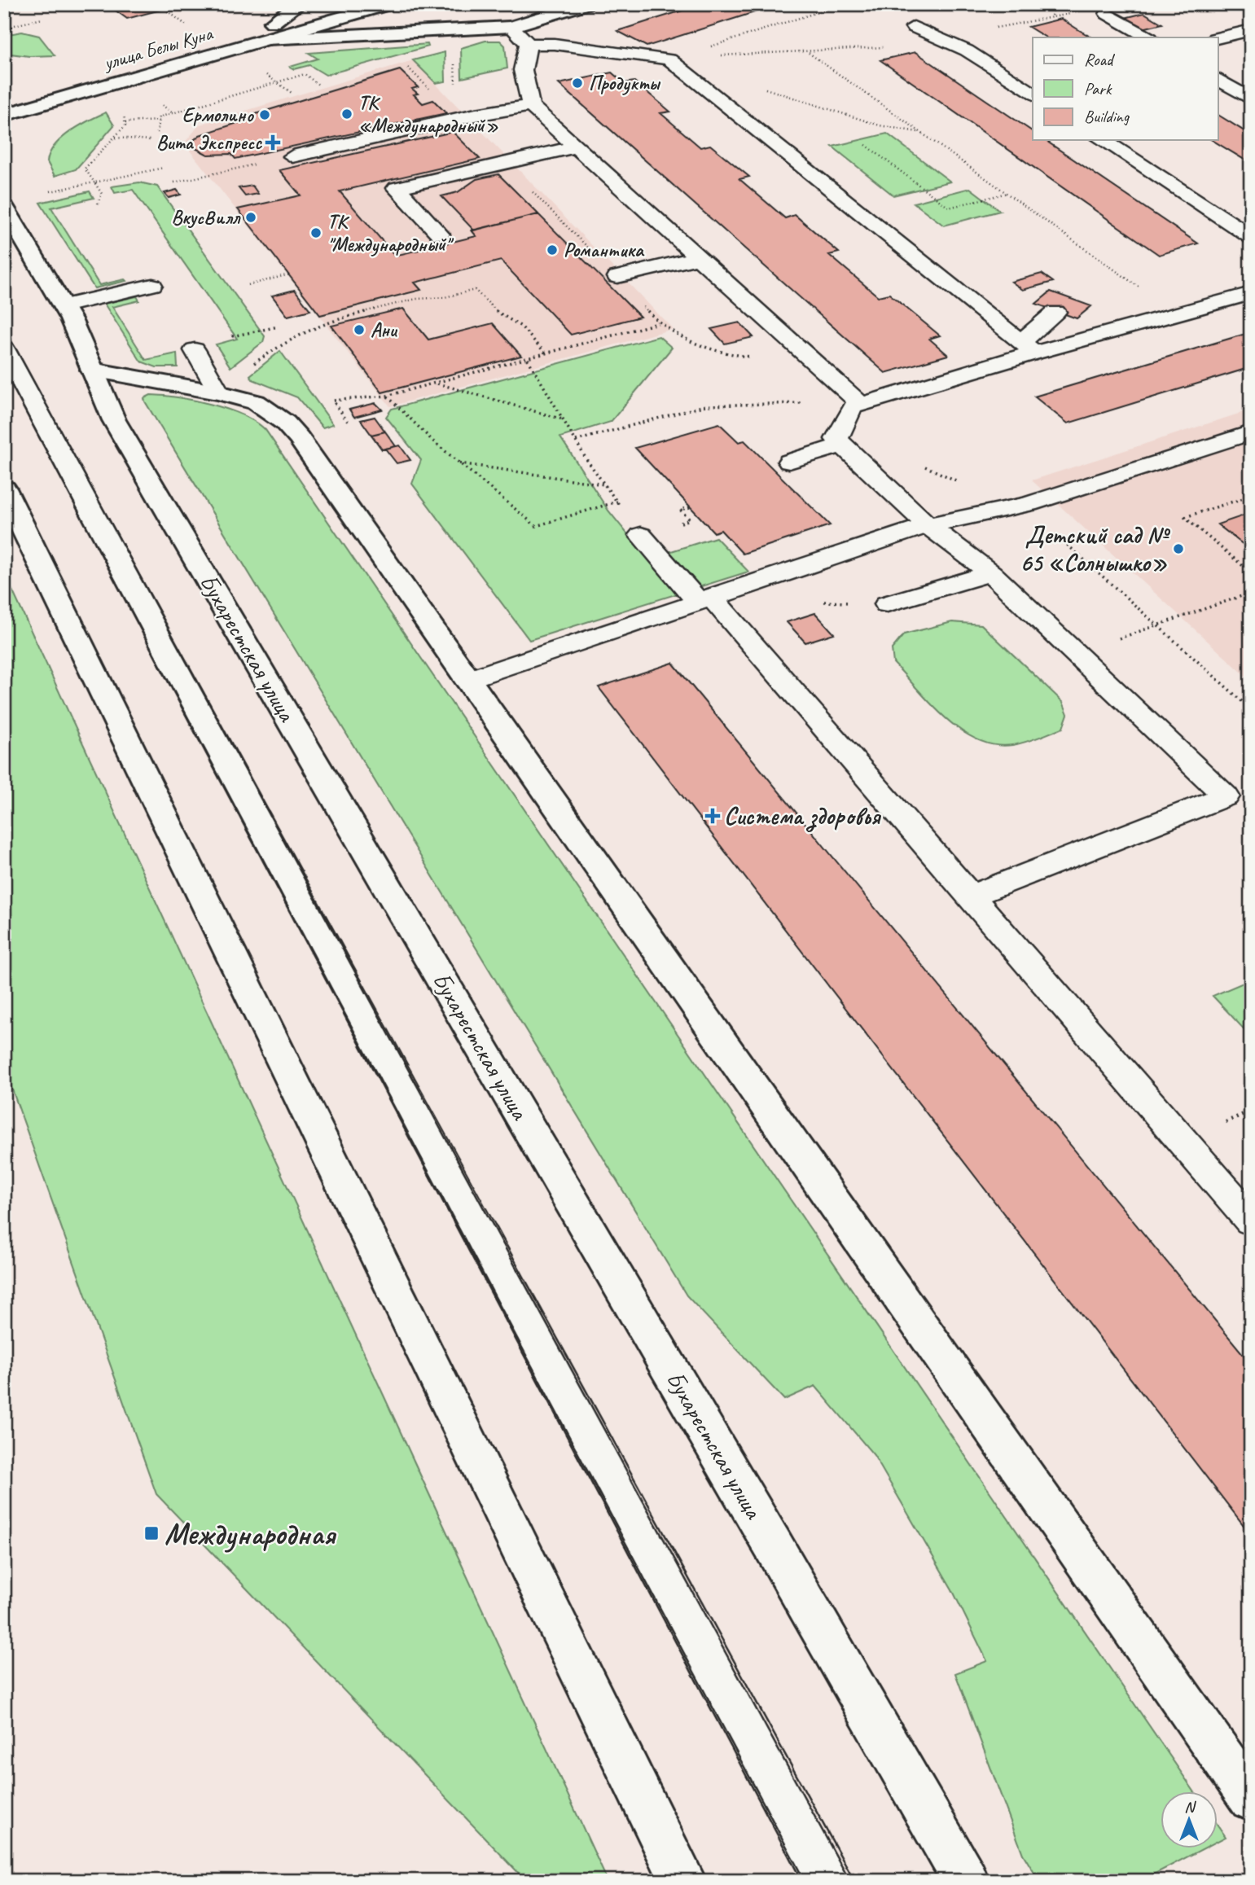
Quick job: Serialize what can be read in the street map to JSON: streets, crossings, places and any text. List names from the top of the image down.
{
  "streets": {
    "main road": ["улица Белы Куна", "Бухарестская улица"]
  },
  "places": {
    "other": [
      "Продукты",
      "ТК «Международный»",
      "Ермолино",
      "ВкусВилл",
      "ТК \"Международный\"",
      "Романтика",
      "Ани",
      "Детский сад № 65 «Солнышко»"
    ],
    "health": ["Вита Экспресс", "Система здоровья"],
    "transit": ["Международная"]
  },
  "legend": ["Road", "Park", "Building"],
  "north": "top"
}
